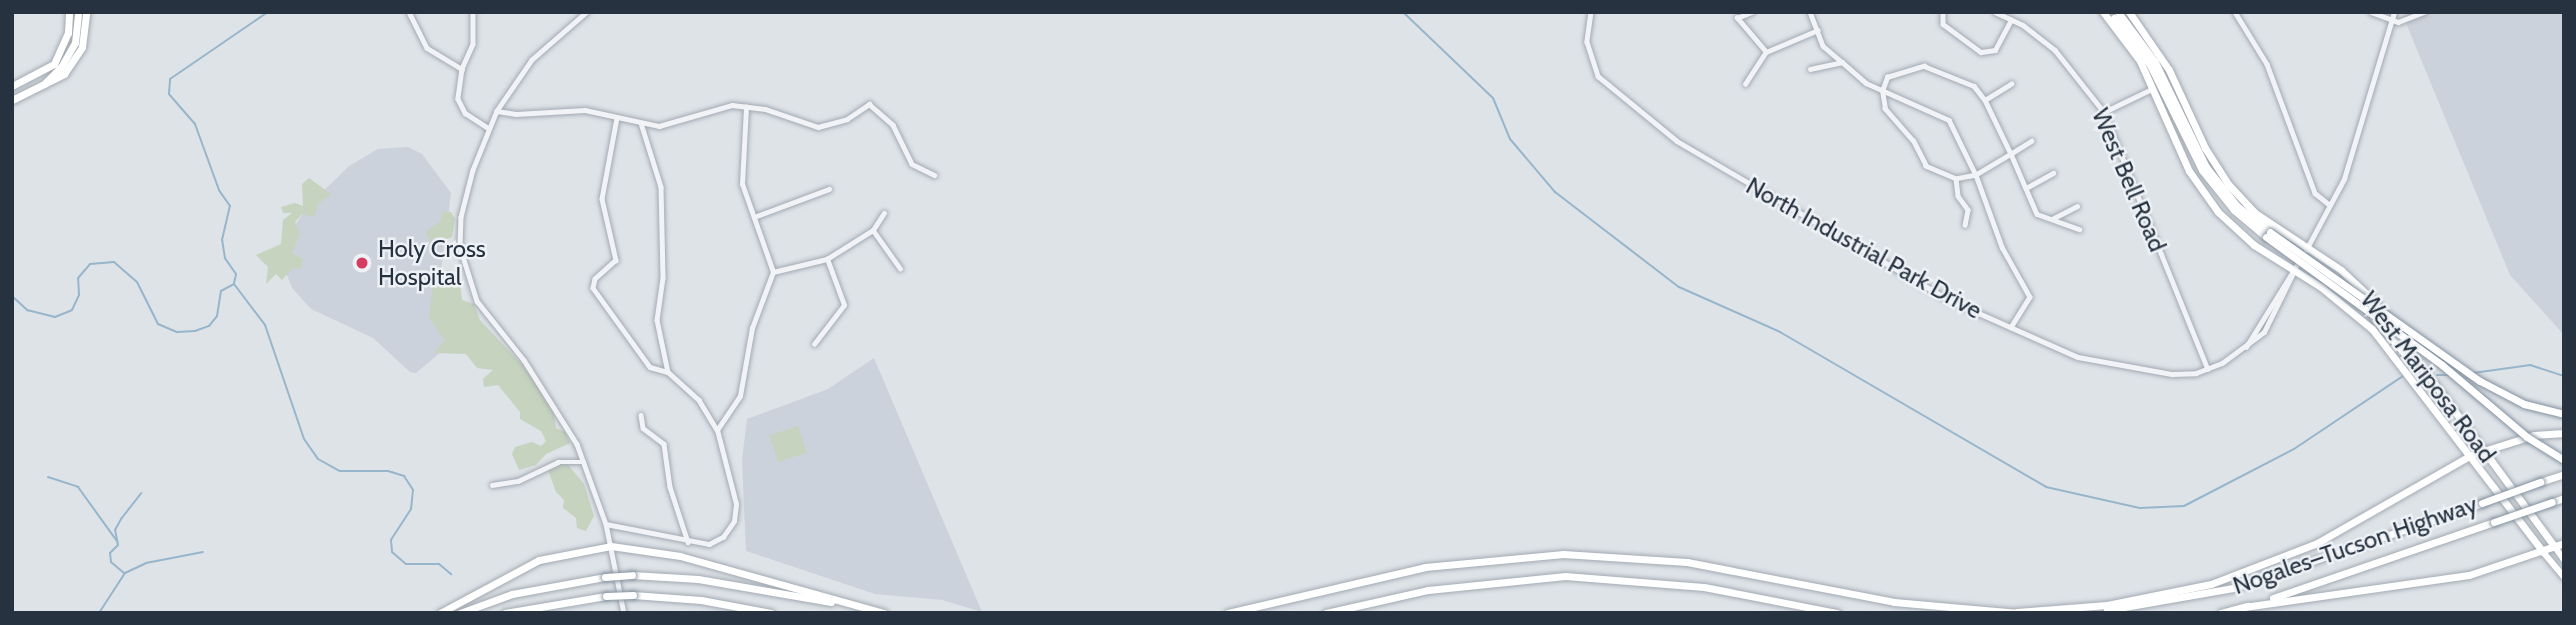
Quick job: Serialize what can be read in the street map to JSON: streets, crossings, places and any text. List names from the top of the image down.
{
  "streets": {
    "highway": ["West Mariposa Road", "Nogales–Tucson Highway"],
    "street": ["West Bell Road", "North Industrial Park Drive"]
  },
  "crossings": [
    ["West Bell Road", "North Industrial Park Drive"],
    ["North Industrial Park Drive", "West Mariposa Road"]
  ],
  "places": ["Holy Cross Hospital"]
}
